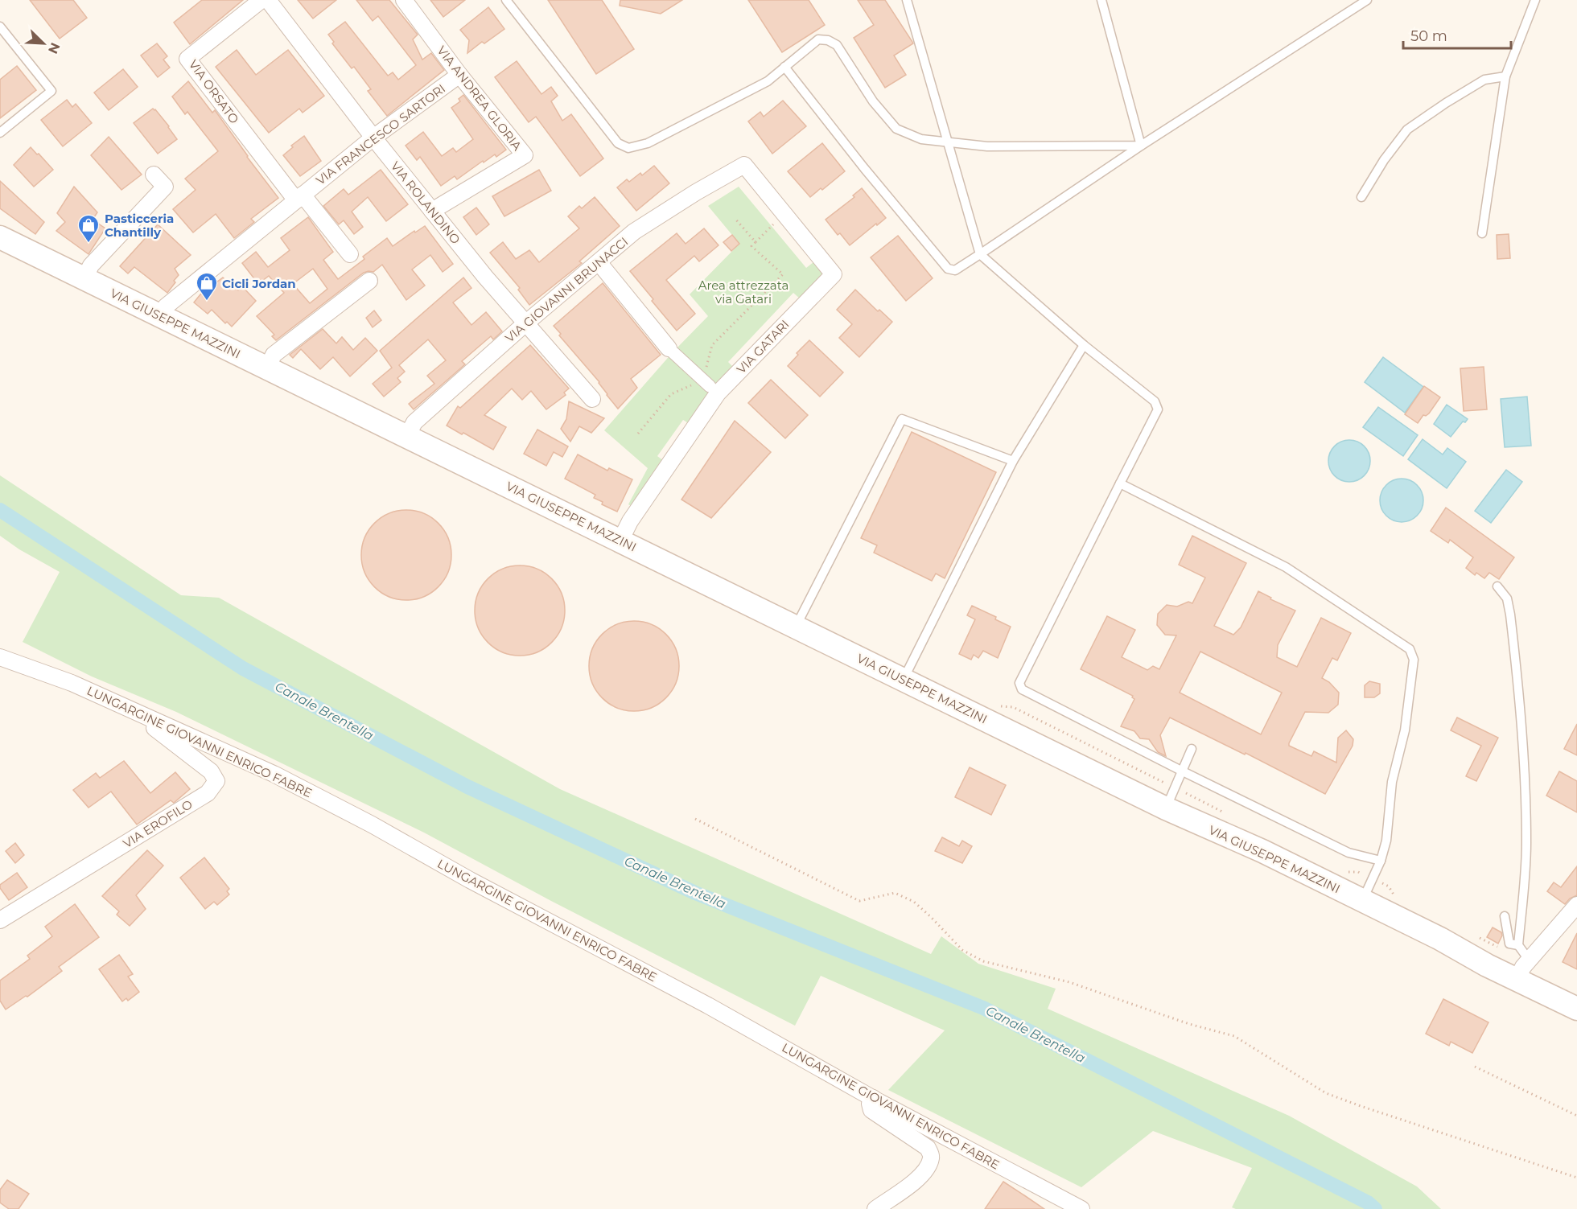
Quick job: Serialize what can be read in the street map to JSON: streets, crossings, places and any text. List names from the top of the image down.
{
  "streets": {
    "main road": ["VIA GIUSEPPE MAZZINI"],
    "street": [
      "VIA ORSATO",
      "VIA ANDREA GLORIA",
      "VIA FRANCESCO SARTORI",
      "VIA ROLANDINO",
      "VIA GIOVANNI BRUNACCI",
      "VIA GATARI",
      "LUNGARGINE GIOVANNI ENRICO FABRE",
      "VIA EROFILO"
    ]
  },
  "crossings": [
    ["VIA ORSATO", "VIA FRANCESCO SARTORI"],
    ["VIA ANDREA GLORIA", "VIA FRANCESCO SARTORI"],
    ["VIA ANDREA GLORIA", "VIA ROLANDINO"],
    ["VIA FRANCESCO SARTORI", "VIA ROLANDINO"],
    ["VIA FRANCESCO SARTORI", "VIA GIUSEPPE MAZZINI"],
    ["VIA ROLANDINO", "VIA GIOVANNI BRUNACCI"],
    ["VIA GIOVANNI BRUNACCI", "VIA GIUSEPPE MAZZINI"],
    ["VIA GIOVANNI BRUNACCI", "VIA GATARI"],
    ["VIA GIUSEPPE MAZZINI", "VIA GATARI"],
    ["LUNGARGINE GIOVANNI ENRICO FABRE", "VIA EROFILO"]
  ],
  "water": ["Canale Brentella"],
  "parks": ["Area attrezzata via Gatari"],
  "places": {
    "shop": ["Pasticceria Chantilly", "Cicli Jordan"]
  },
  "scale_bar": "50 m",
  "north": "bottom right"
}
